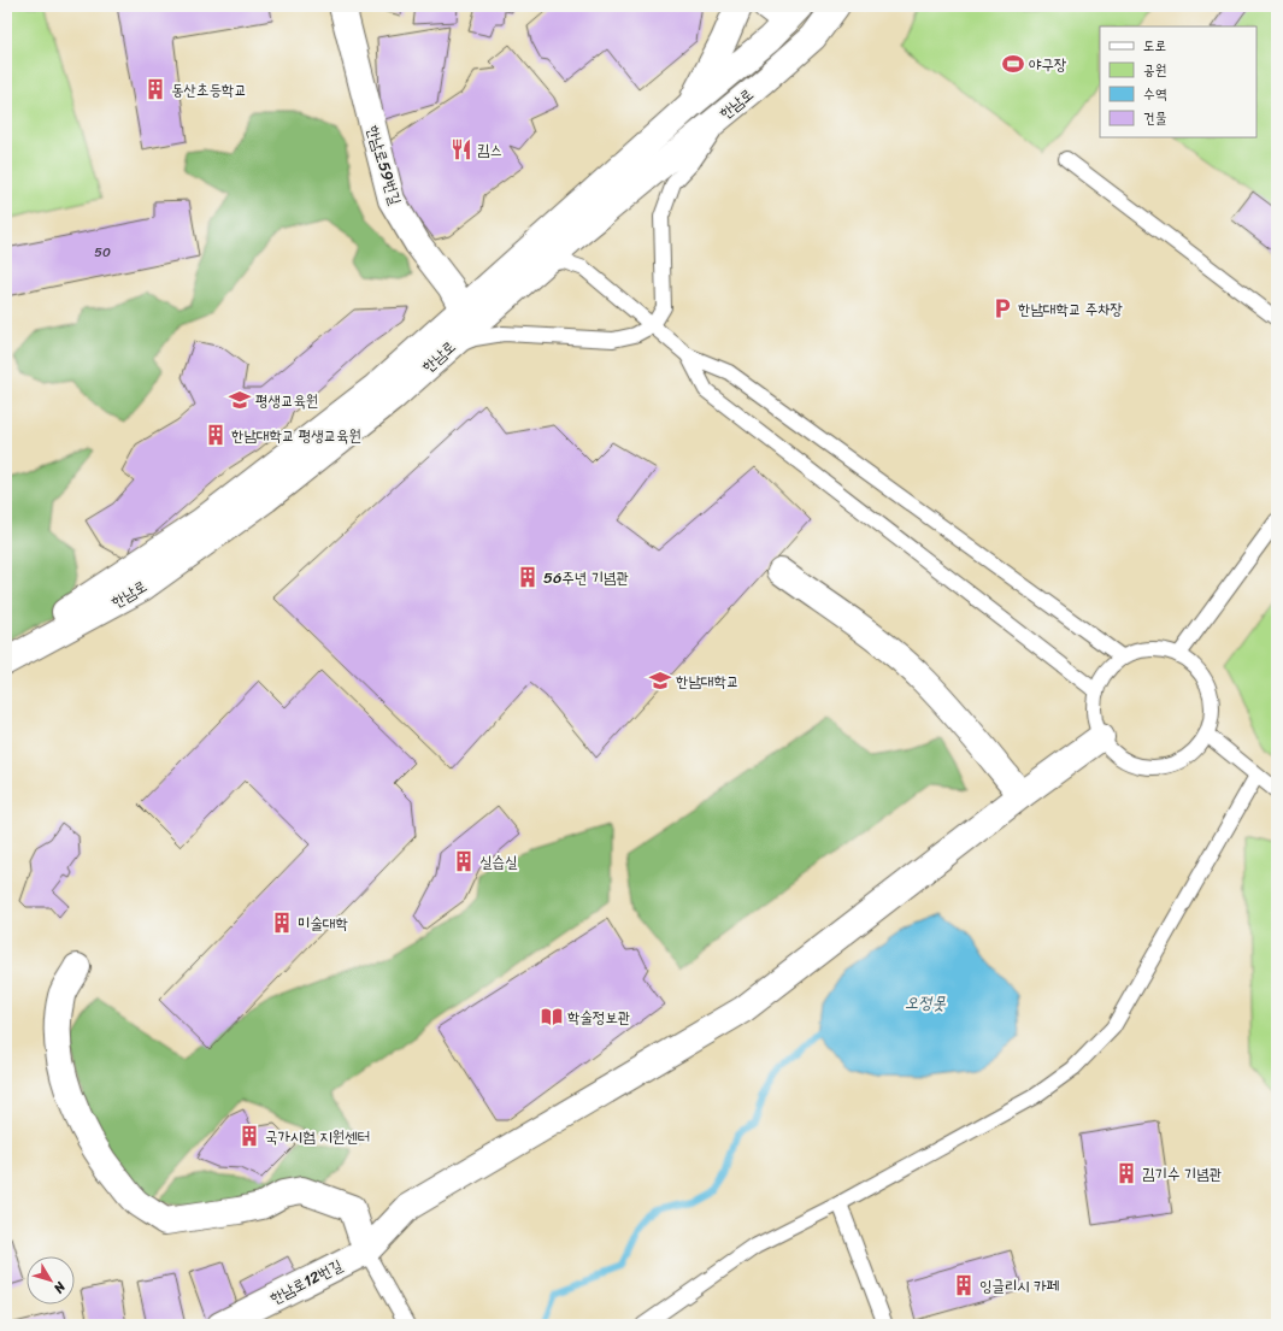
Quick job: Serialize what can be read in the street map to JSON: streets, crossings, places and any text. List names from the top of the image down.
{
  "streets": {
    "street": ["한남로", "한남로59번길", "한남로12번길"]
  },
  "crossings": [
    ["한남로", "한남로59번길"]
  ],
  "water": ["오정못"],
  "places": {
    "sports": ["야구장"],
    "building": [
      "동산초등학교",
      "한남대학교 평생교육원",
      "56주년 기념관",
      "실습실",
      "미술대학",
      "국가시험 지원센터",
      "김기수 기념관",
      "잉글리시 카페"
    ],
    "restaurant": ["킴스"],
    "parking": ["한남대학교 주차장"],
    "school or university": ["평생교육원", "한남대학교"],
    "library": ["학술정보관"]
  },
  "house_numbers": ["50"],
  "legend": [
    "도로",
    "공원",
    "수역",
    "건물"
  ],
  "north": "bottom right"
}
